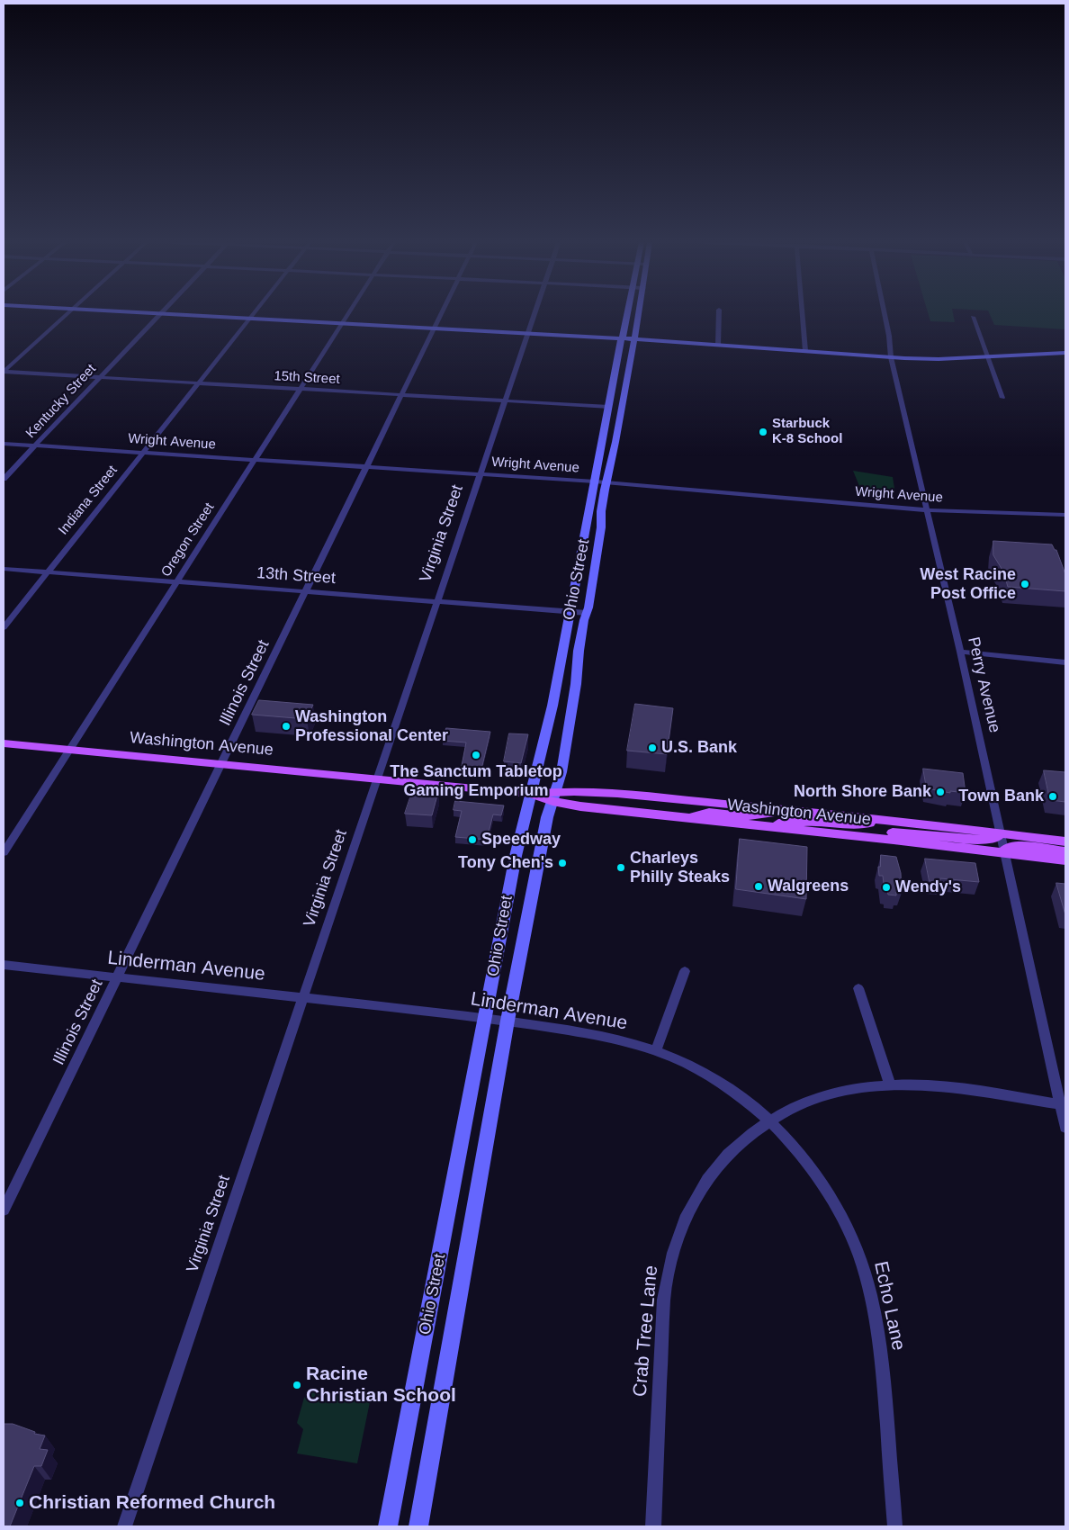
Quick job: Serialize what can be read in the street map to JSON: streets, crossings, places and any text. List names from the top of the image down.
{
  "streets": {
    "main road": ["Washington Avenue"],
    "street": [
      "15th Street",
      "Kentucky Street",
      "Wright Avenue",
      "Indiana Street",
      "Virginia Street",
      "Oregon Street",
      "13th Street",
      "Ohio Street",
      "Illinois Street",
      "Perry Avenue",
      "Linderman Avenue",
      "Echo Lane",
      "Crab Tree Lane"
    ]
  },
  "crossings": [
    ["15th Street", "Kentucky Street"],
    ["15th Street", "Indiana Street"],
    ["15th Street", "Virginia Street"],
    ["15th Street", "Oregon Street"],
    ["15th Street", "Ohio Street"],
    ["15th Street", "Illinois Street"],
    ["Kentucky Street", "Wright Avenue"],
    ["Wright Avenue", "Indiana Street"],
    ["Wright Avenue", "Virginia Street"],
    ["Wright Avenue", "Oregon Street"],
    ["Wright Avenue", "Ohio Street"],
    ["Wright Avenue", "Illinois Street"],
    ["Wright Avenue", "Perry Avenue"],
    ["Indiana Street", "13th Street"],
    ["Virginia Street", "13th Street"],
    ["Virginia Street", "Washington Avenue"],
    ["Virginia Street", "Linderman Avenue"],
    ["Oregon Street", "13th Street"],
    ["Oregon Street", "Washington Avenue"],
    ["13th Street", "Ohio Street"],
    ["13th Street", "Illinois Street"],
    ["Ohio Street", "Washington Avenue"],
    ["Ohio Street", "Linderman Avenue"],
    ["Illinois Street", "Washington Avenue"],
    ["Illinois Street", "Linderman Avenue"],
    ["Perry Avenue", "Washington Avenue"],
    ["Linderman Avenue", "Echo Lane"],
    ["Linderman Avenue", "Crab Tree Lane"],
    ["Echo Lane", "Crab Tree Lane"]
  ],
  "places": [
    "Starbuck K-8 School",
    "West Racine Post Office",
    "Washington Professional Center",
    "U.S. Bank",
    "The Sanctum Tabletop Gaming Emporium",
    "North Shore Bank",
    "Town Bank",
    "Speedway",
    "Tony Chen's",
    "Charleys Philly Steaks",
    "Walgreens",
    "Wendy's",
    "Racine Christian School",
    "Christian Reformed Church"
  ]
}
